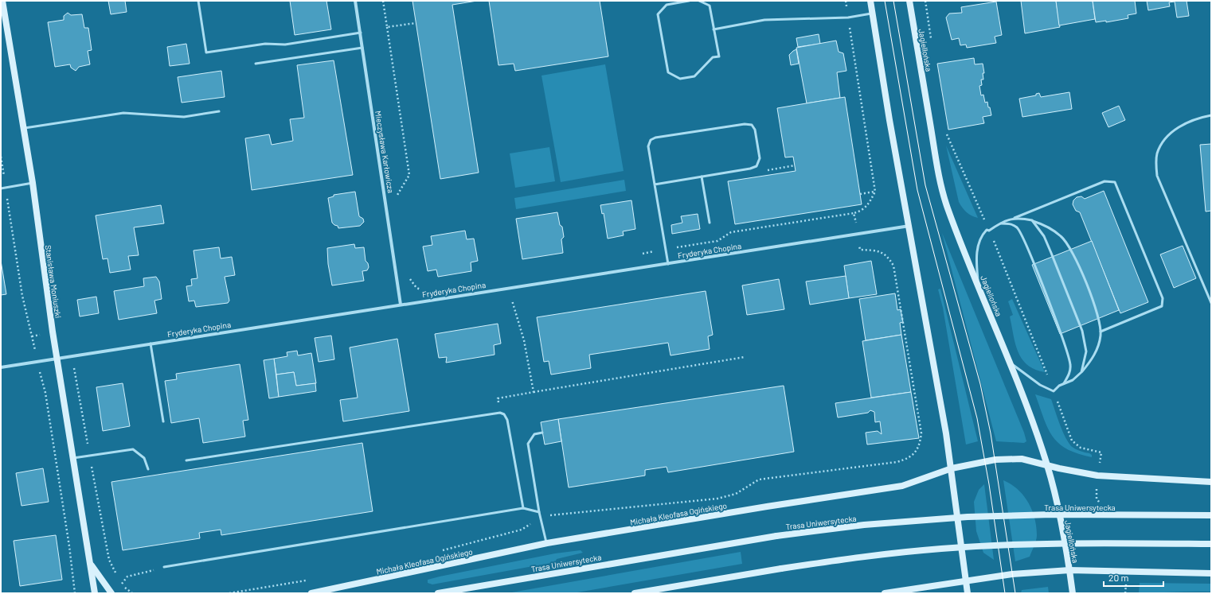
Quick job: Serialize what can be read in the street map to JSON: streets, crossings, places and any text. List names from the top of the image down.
{
  "streets": {
    "main road": [
      "Jagiellońska",
      "Stanisława Moniuszki",
      "Trasa Uniwersytecka",
      "Michała Kleofasa Ogińskiego"
    ],
    "street": ["Mieczysława Karłowicza", "Fryderyka Chopina"]
  },
  "crossings": [
    ["Jagiellońska", "Michała Kleofasa Ogińskiego"],
    ["Mieczysława Karłowicza", "Fryderyka Chopina"],
    ["Fryderyka Chopina", "Stanisława Moniuszki"]
  ],
  "scale_bar": "20 m"
}
